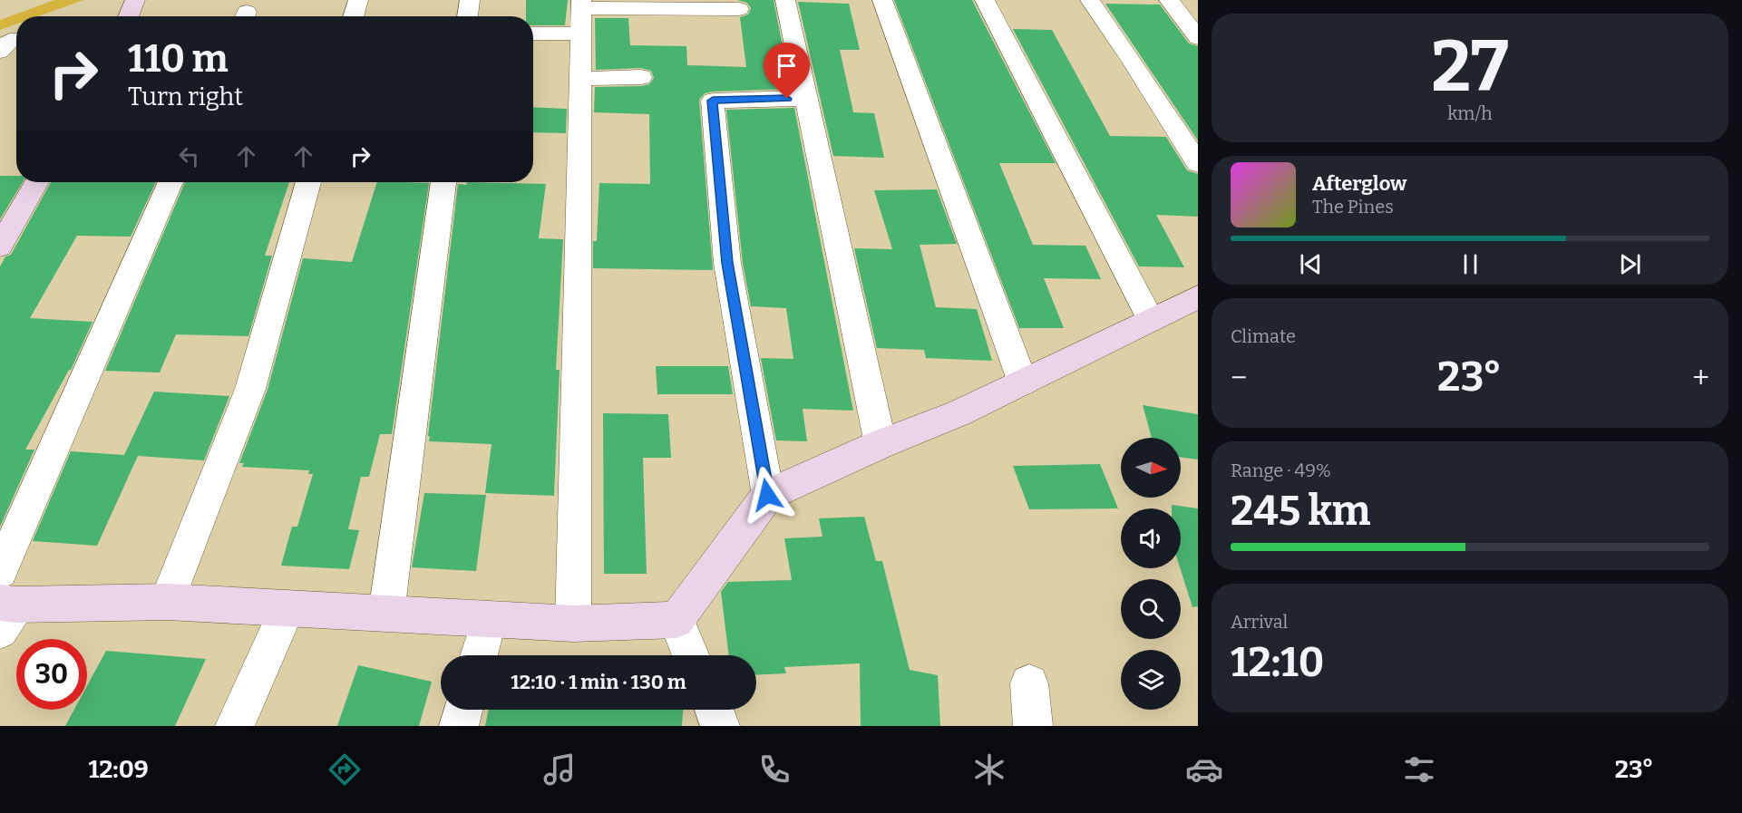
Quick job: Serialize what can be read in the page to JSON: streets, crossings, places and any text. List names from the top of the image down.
{
  "north": "right",
  "page": {
    "tile": [
      ["27", "km/h"],
      "Climate",
      ["Range · 49%", "245 km"],
      ["Arrival", "12:10"]
    ],
    "turn": ["110 m", "Turn right"],
    "song": ["Afterglow", "The Pines"],
    "heat": ["−", "23°", "+"],
    "limit": "30",
    "trip": "12:10 · 1 min · 130 m",
    "tabs": ["12:09", "23°"]
  }
}
